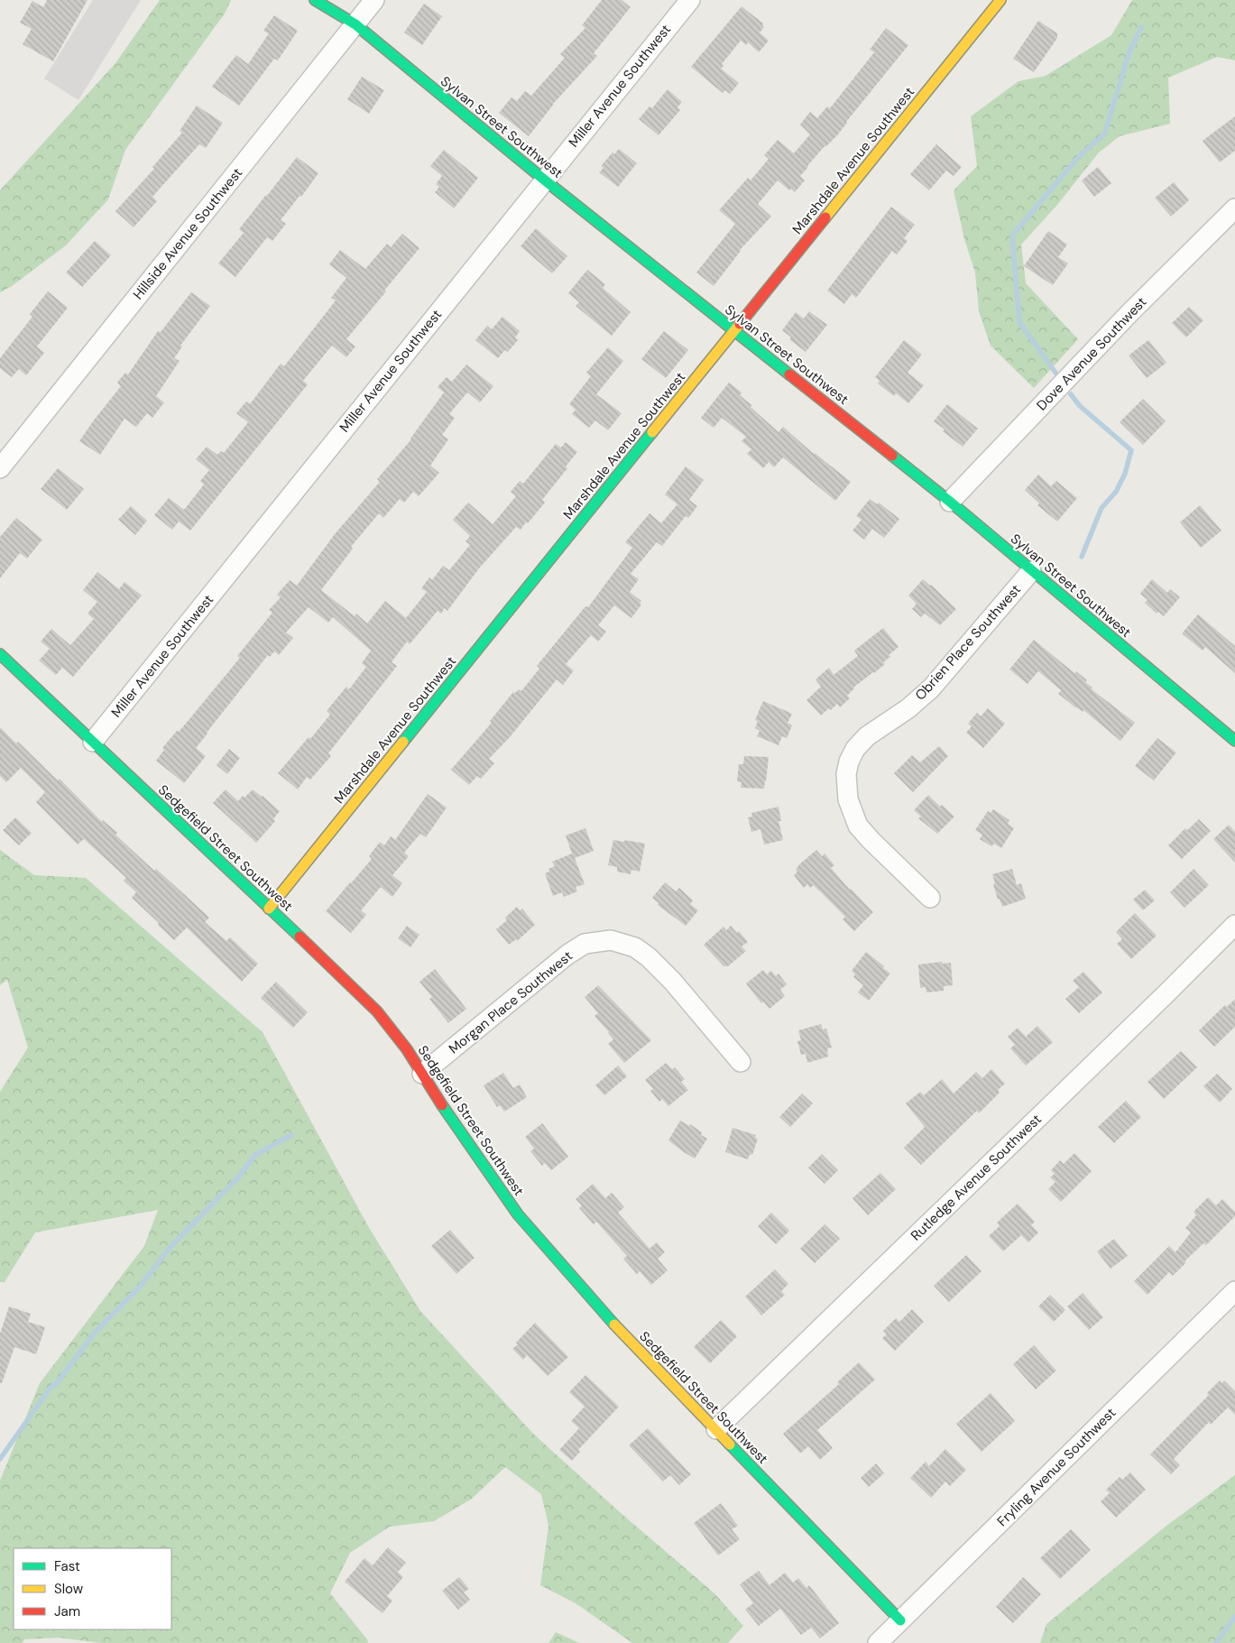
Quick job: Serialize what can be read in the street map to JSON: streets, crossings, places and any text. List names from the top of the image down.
{
  "streets": {
    "street": [
      "Miller Avenue Southwest",
      "Sylvan Street Southwest",
      "Marshdale Avenue Southwest",
      "Hillside Avenue Southwest",
      "Dove Avenue Southwest",
      "Obrien Place Southwest",
      "Sedgefield Street Southwest",
      "Morgan Place Southwest",
      "Rutledge Avenue Southwest",
      "Fryling Avenue Southwest"
    ]
  },
  "crossings": [
    ["Miller Avenue Southwest", "Sylvan Street Southwest"],
    ["Miller Avenue Southwest", "Sedgefield Street Southwest"],
    ["Sylvan Street Southwest", "Marshdale Avenue Southwest"],
    ["Sylvan Street Southwest", "Hillside Avenue Southwest"],
    ["Sylvan Street Southwest", "Dove Avenue Southwest"],
    ["Sylvan Street Southwest", "Obrien Place Southwest"],
    ["Marshdale Avenue Southwest", "Sedgefield Street Southwest"],
    ["Sedgefield Street Southwest", "Morgan Place Southwest"],
    ["Sedgefield Street Southwest", "Rutledge Avenue Southwest"],
    ["Sedgefield Street Southwest", "Fryling Avenue Southwest"]
  ],
  "legend": ["Fast", "Slow", "Jam"]
}
